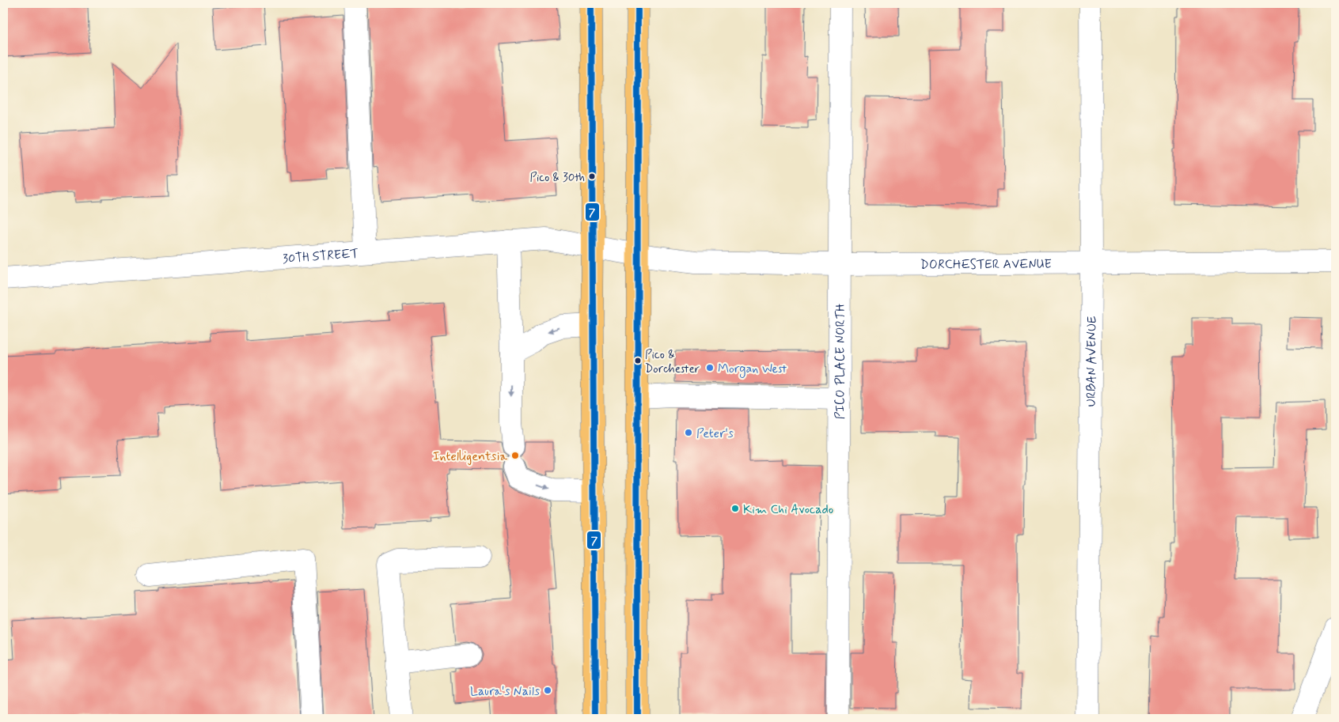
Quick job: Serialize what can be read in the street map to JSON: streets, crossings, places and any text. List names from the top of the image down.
{
  "streets": {
    "street": [
      "30TH STREET",
      "DORCHESTER AVENUE",
      "PICO PLACE NORTH",
      "URBAN AVENUE"
    ]
  },
  "crossings": [
    ["30TH STREET", "DORCHESTER AVENUE"],
    ["DORCHESTER AVENUE", "PICO PLACE NORTH"],
    ["DORCHESTER AVENUE", "URBAN AVENUE"]
  ],
  "places": [
    "Pico & 30th",
    "Pico & Dorchester",
    "Morgan West",
    "Peter's",
    "Intelligentsia",
    "Kim Chi Avocado",
    "Laura's Nails"
  ],
  "lines": ["transit line 7"]
}
